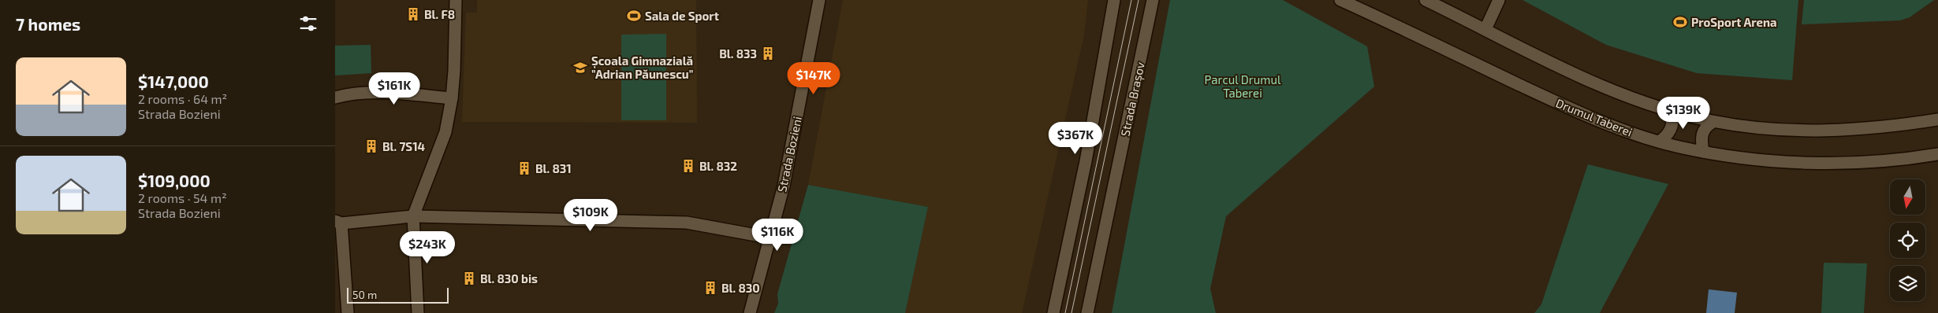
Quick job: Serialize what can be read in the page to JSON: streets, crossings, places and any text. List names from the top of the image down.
{
  "streets": {
    "main road": ["Strada Brașov", "Drumul Taberei", "Strada Bozieni"]
  },
  "parks": ["Parcul Drumul Taberei"],
  "places": {
    "building": [
      "Bl. F8",
      "Bl. 833",
      "Bl. 7S14",
      "Bl. 832",
      "Bl. 831",
      "Bl. 830 bis",
      "Bl. 830"
    ],
    "sports": ["Sala de Sport", "ProSport Arena"],
    "school or university": ["Școala Gimnazială \"Adrian Păunescu\""]
  },
  "scale_bar": "50 m",
  "north": "bottom",
  "page": {
    "heading": "7 homes",
    "list": [
      {
        "name": "$147,000",
        "note": "2 rooms · 64 m² · Strada Bozieni"
      },
      {
        "name": "$109,000",
        "note": "2 rooms · 54 m² · Strada Bozieni"
      }
    ],
    "price": [
      "$147K",
      "$161K",
      "$139K",
      "$367K",
      "$109K",
      "$116K",
      "$243K"
    ],
    "scale": "50 m"
  }
}
